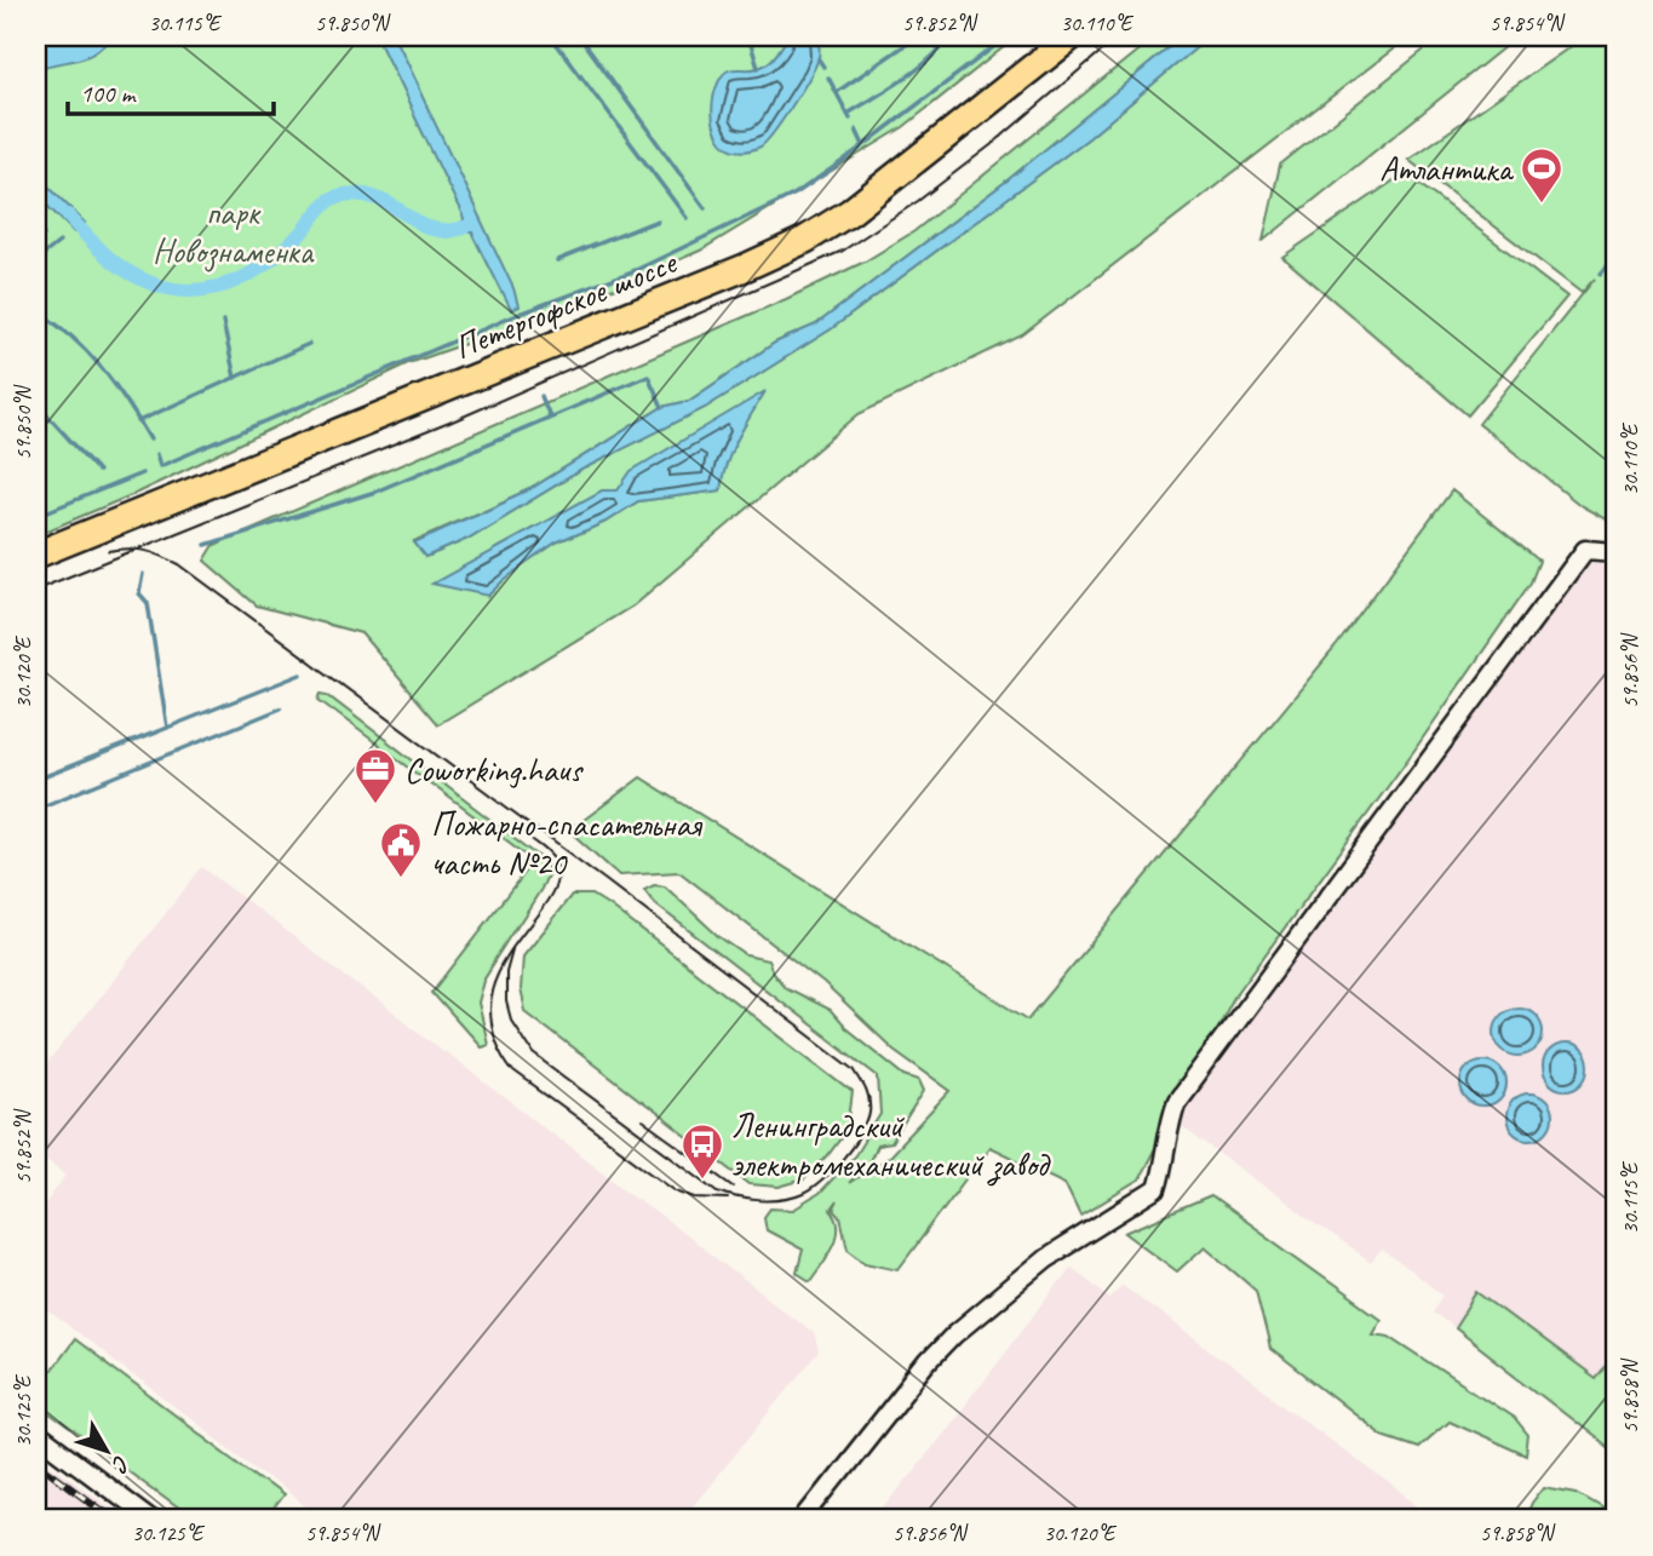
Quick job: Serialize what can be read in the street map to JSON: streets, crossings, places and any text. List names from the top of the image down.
{
  "streets": {
    "main road": ["Петергофское шоссе"]
  },
  "parks": ["парк Новознаменка"],
  "places": {
    "sports": ["Атлантика"],
    "office": ["Coworking.haus"],
    "public building": ["Пожарно-спасательная часть №20"],
    "bus stop": ["Ленинградский электромеханический завод"]
  },
  "scale_bar": "100 m",
  "north": "bottom right",
  "coordinates": [
    "30.115°E",
    "59.850°N",
    "59.852°N",
    "30.110°E",
    "59.854°N",
    "59.856°N",
    "30.120°E",
    "59.858°N",
    "30.125°E"
  ]
}
